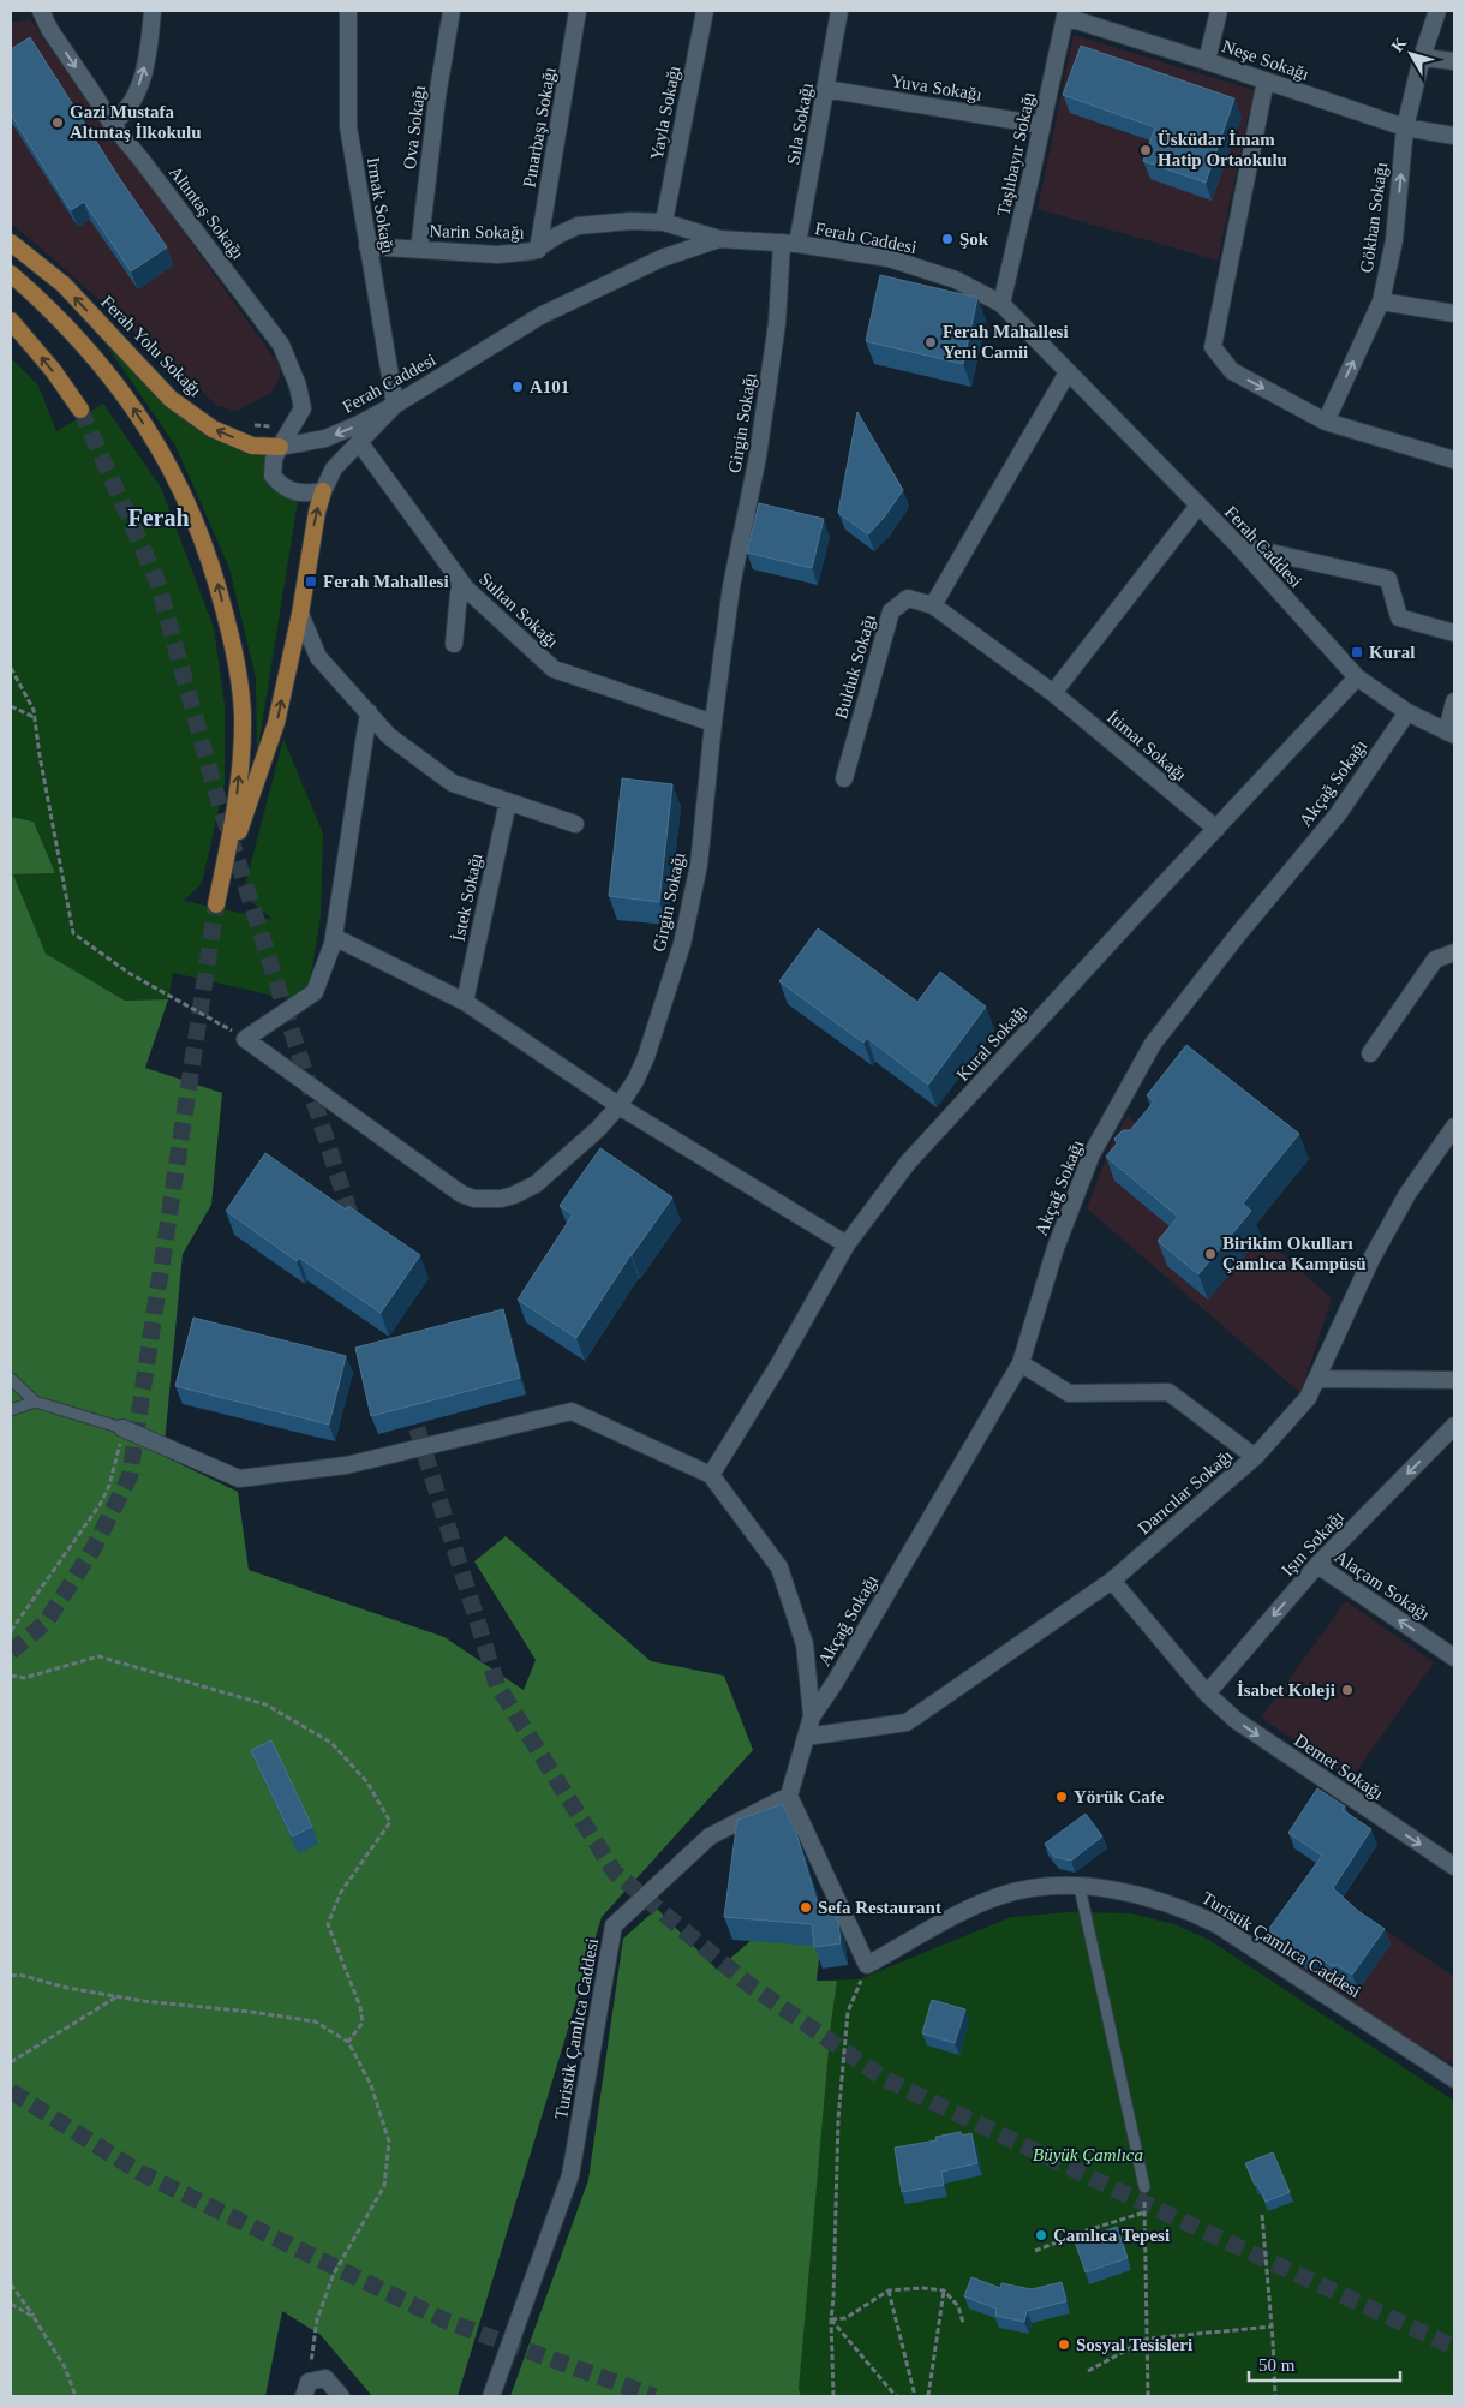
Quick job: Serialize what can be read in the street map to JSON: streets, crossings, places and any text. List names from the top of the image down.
{
  "streets": {
    "main road": ["Ferah Yolu Sokağı"],
    "street": [
      "Neşe Sokağı",
      "Yuva Sokağı",
      "Yayla Sokağı",
      "Sıla Sokağı",
      "Ova Sokağı",
      "Pınarbaşı Sokağı",
      "Taşlıbayır Sokağı",
      "Irmak Sokağı",
      "Altıntaş Sokağı",
      "Gökhan Sokağı",
      "Narin Sokağı",
      "Ferah Caddesi",
      "Girgin Sokağı",
      "Sultan Sokağı",
      "Bulduk Sokağı",
      "İtimat Sokağı",
      "Akçağ Sokağı",
      "İstek Sokağı",
      "Kural Sokağı",
      "Darıcılar Sokağı",
      "Işın Sokağı",
      "Alaçam Sokağı",
      "Demet Sokağı",
      "Turistik Çamlıca Caddesi"
    ]
  },
  "crossings": [
    ["Neşe Sokağı", "Taşlıbayır Sokağı"],
    ["Neşe Sokağı", "Gökhan Sokağı"],
    ["Yuva Sokağı", "Sıla Sokağı"],
    ["Yuva Sokağı", "Taşlıbayır Sokağı"],
    ["Yayla Sokağı", "Narin Sokağı"],
    ["Sıla Sokağı", "Ferah Caddesi"],
    ["Sıla Sokağı", "Girgin Sokağı"],
    ["Ova Sokağı", "Narin Sokağı"],
    ["Pınarbaşı Sokağı", "Narin Sokağı"],
    ["Taşlıbayır Sokağı", "Ferah Caddesi"],
    ["Irmak Sokağı", "Narin Sokağı"],
    ["Irmak Sokağı", "Ferah Caddesi"],
    ["Altıntaş Sokağı", "Ferah Caddesi"],
    ["Altıntaş Sokağı", "Ferah Yolu Sokağı"],
    ["Narin Sokağı", "Ferah Caddesi"],
    ["Ferah Caddesi", "Ferah Yolu Sokağı"],
    ["Ferah Caddesi", "Girgin Sokağı"],
    ["Ferah Caddesi", "Akçağ Sokağı"],
    ["Ferah Caddesi", "Kural Sokağı"],
    ["Girgin Sokağı", "Sultan Sokağı"],
    ["Bulduk Sokağı", "İtimat Sokağı"],
    ["İtimat Sokağı", "Kural Sokağı"],
    ["Darıcılar Sokağı", "Demet Sokağı"],
    ["Işın Sokağı", "Alaçam Sokağı"],
    ["Işın Sokağı", "Demet Sokağı"]
  ],
  "one_way": [
    "Gökhan Sokağı",
    "Işın Sokağı",
    "Alaçam Sokağı",
    "Demet Sokağı"
  ],
  "districts": ["Ferah"],
  "parks": ["Büyük Çamlıca"],
  "places": {
    "other": [
      "Gazi Mustafa Altıntaş İlkokulu",
      "Üsküdar İmam Hatip Ortaokulu",
      "Şok",
      "Ferah Mahallesi Yeni Camii",
      "A101",
      "Birikim Okulları Çamlıca Kampüsü",
      "İsabet Koleji",
      "Yörük Cafe",
      "Sefa Restaurant",
      "Çamlıca Tepesi",
      "Sosyal Tesisleri"
    ],
    "transit": ["Ferah Mahallesi", "Kural"]
  },
  "scale_bar": "50 m",
  "north": "top left"
}
